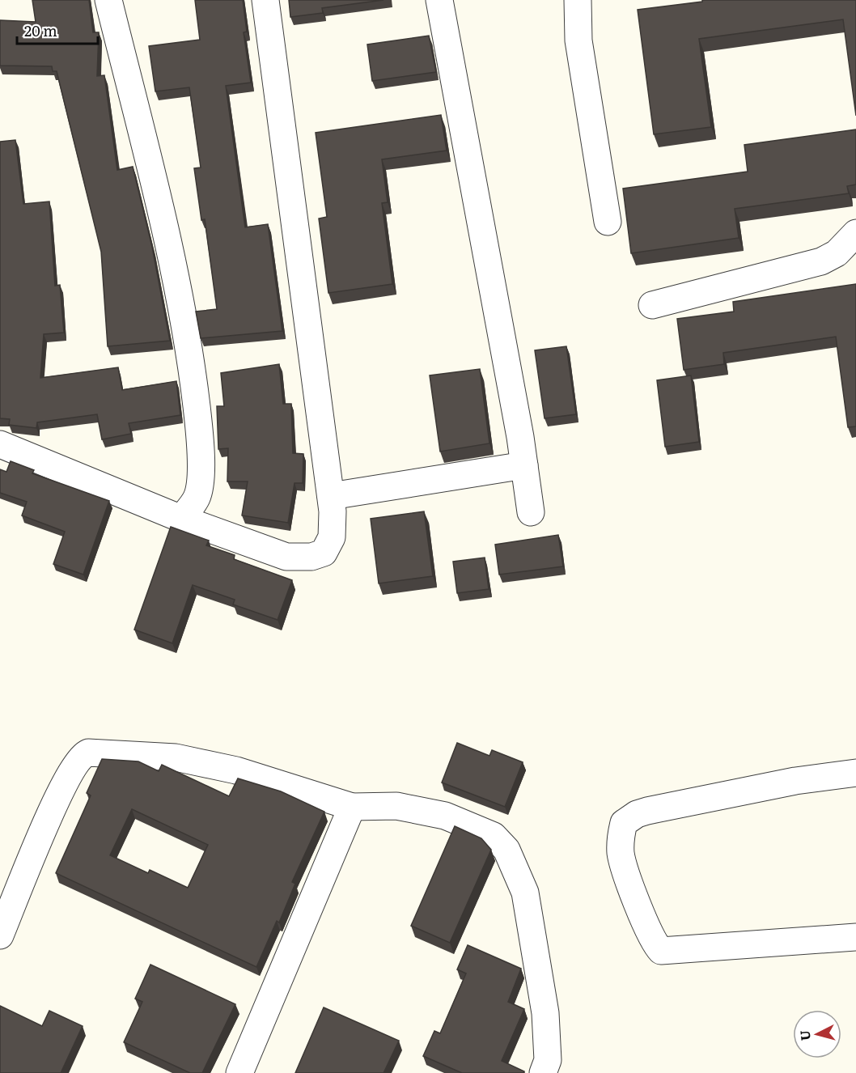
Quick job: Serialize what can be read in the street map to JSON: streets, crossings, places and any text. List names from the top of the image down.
{
  "scale_bar": "20 m",
  "north": "left"
}
